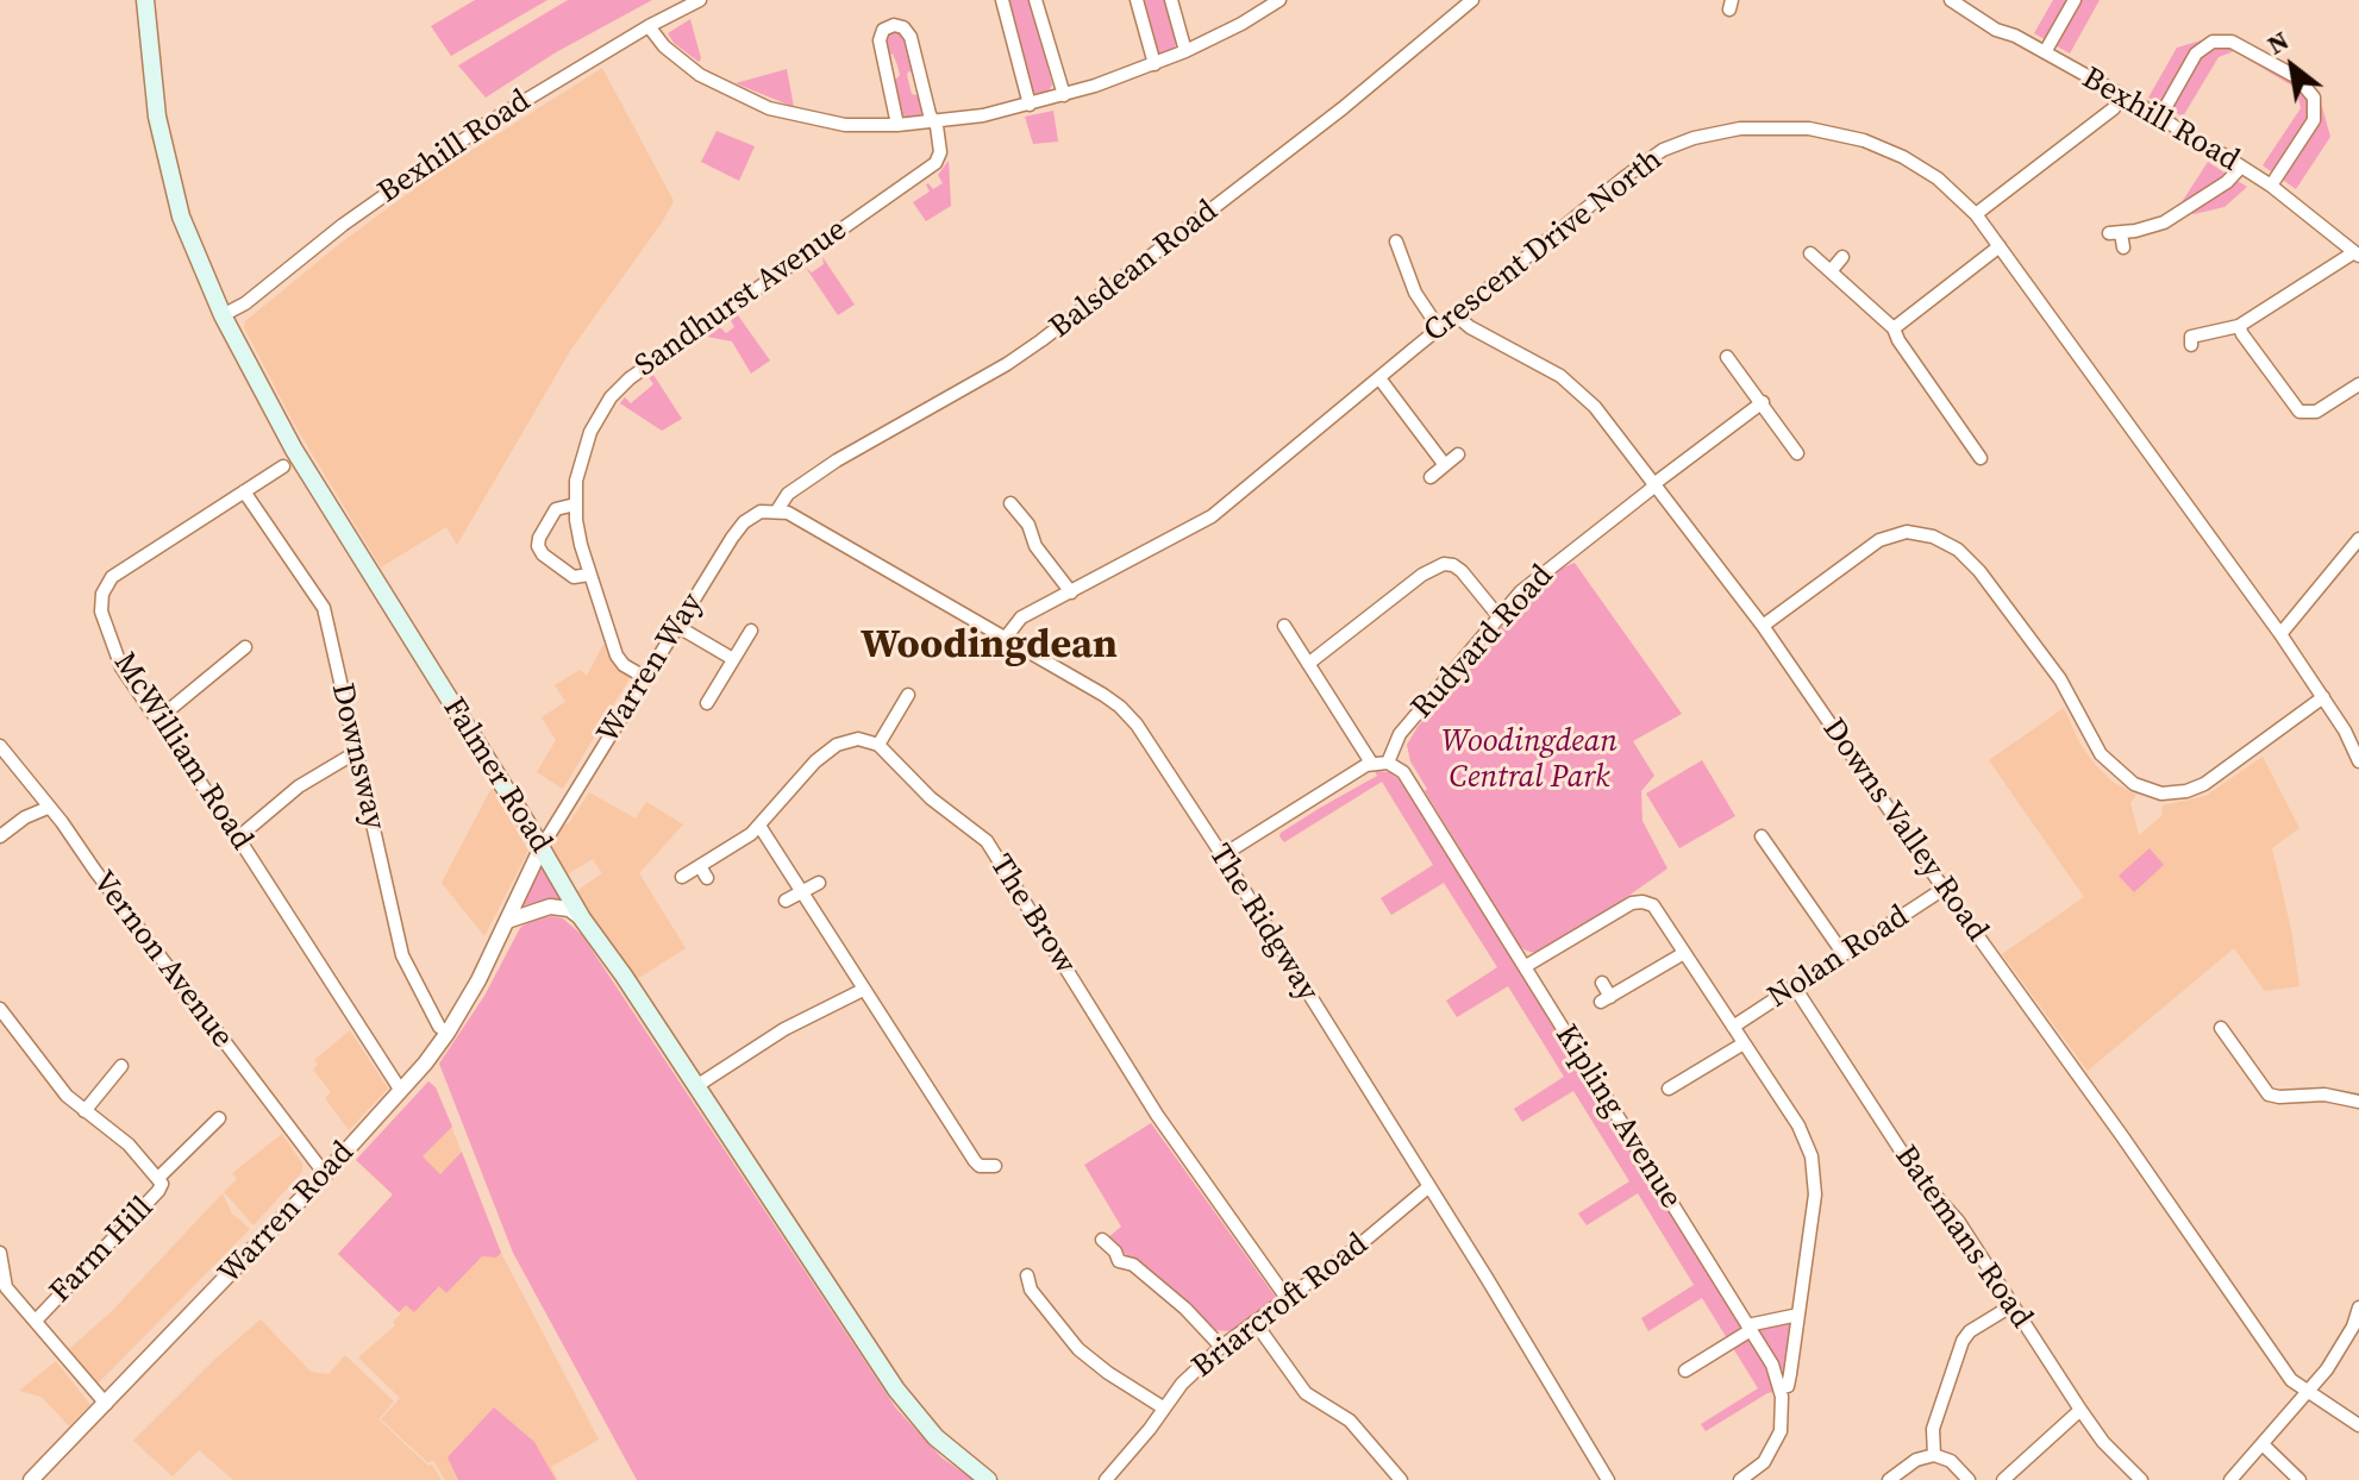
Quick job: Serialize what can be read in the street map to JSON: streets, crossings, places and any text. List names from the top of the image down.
{
  "streets": {
    "main road": ["Falmer Road"],
    "street": [
      "Bexhill Road",
      "Crescent Drive North",
      "Balsdean Road",
      "Sandhurst Avenue",
      "Rudyard Road",
      "Warren Way",
      "McWilliam Road",
      "Downsway",
      "Downs Valley Road",
      "The Brow",
      "The Ridgway",
      "Nolan Road",
      "Vernon Avenue",
      "Kipling Avenue",
      "Warren Road",
      "Batemans Road",
      "Farm Hill",
      "Briarcroft Road"
    ]
  },
  "crossings": [
    ["Bexhill Road", "Falmer Road"],
    ["Crescent Drive North", "Downs Valley Road"],
    ["Crescent Drive North", "The Ridgway"],
    ["Balsdean Road", "Warren Way"],
    ["Balsdean Road", "The Ridgway"],
    ["Sandhurst Avenue", "Warren Way"],
    ["Rudyard Road", "Downs Valley Road"],
    ["Rudyard Road", "Kipling Avenue"],
    ["Warren Way", "Falmer Road"],
    ["Warren Way", "The Ridgway"],
    ["Warren Way", "Warren Road"],
    ["McWilliam Road", "Downsway"],
    ["McWilliam Road", "Warren Road"],
    ["Downsway", "Warren Road"],
    ["Falmer Road", "Warren Road"],
    ["Downs Valley Road", "Nolan Road"],
    ["The Brow", "Briarcroft Road"],
    ["The Ridgway", "Briarcroft Road"],
    ["Nolan Road", "Batemans Road"],
    ["Vernon Avenue", "Warren Road"]
  ],
  "districts": ["Woodingdean"],
  "parks": ["Woodingdean Central Park"],
  "north": "top left"
}
